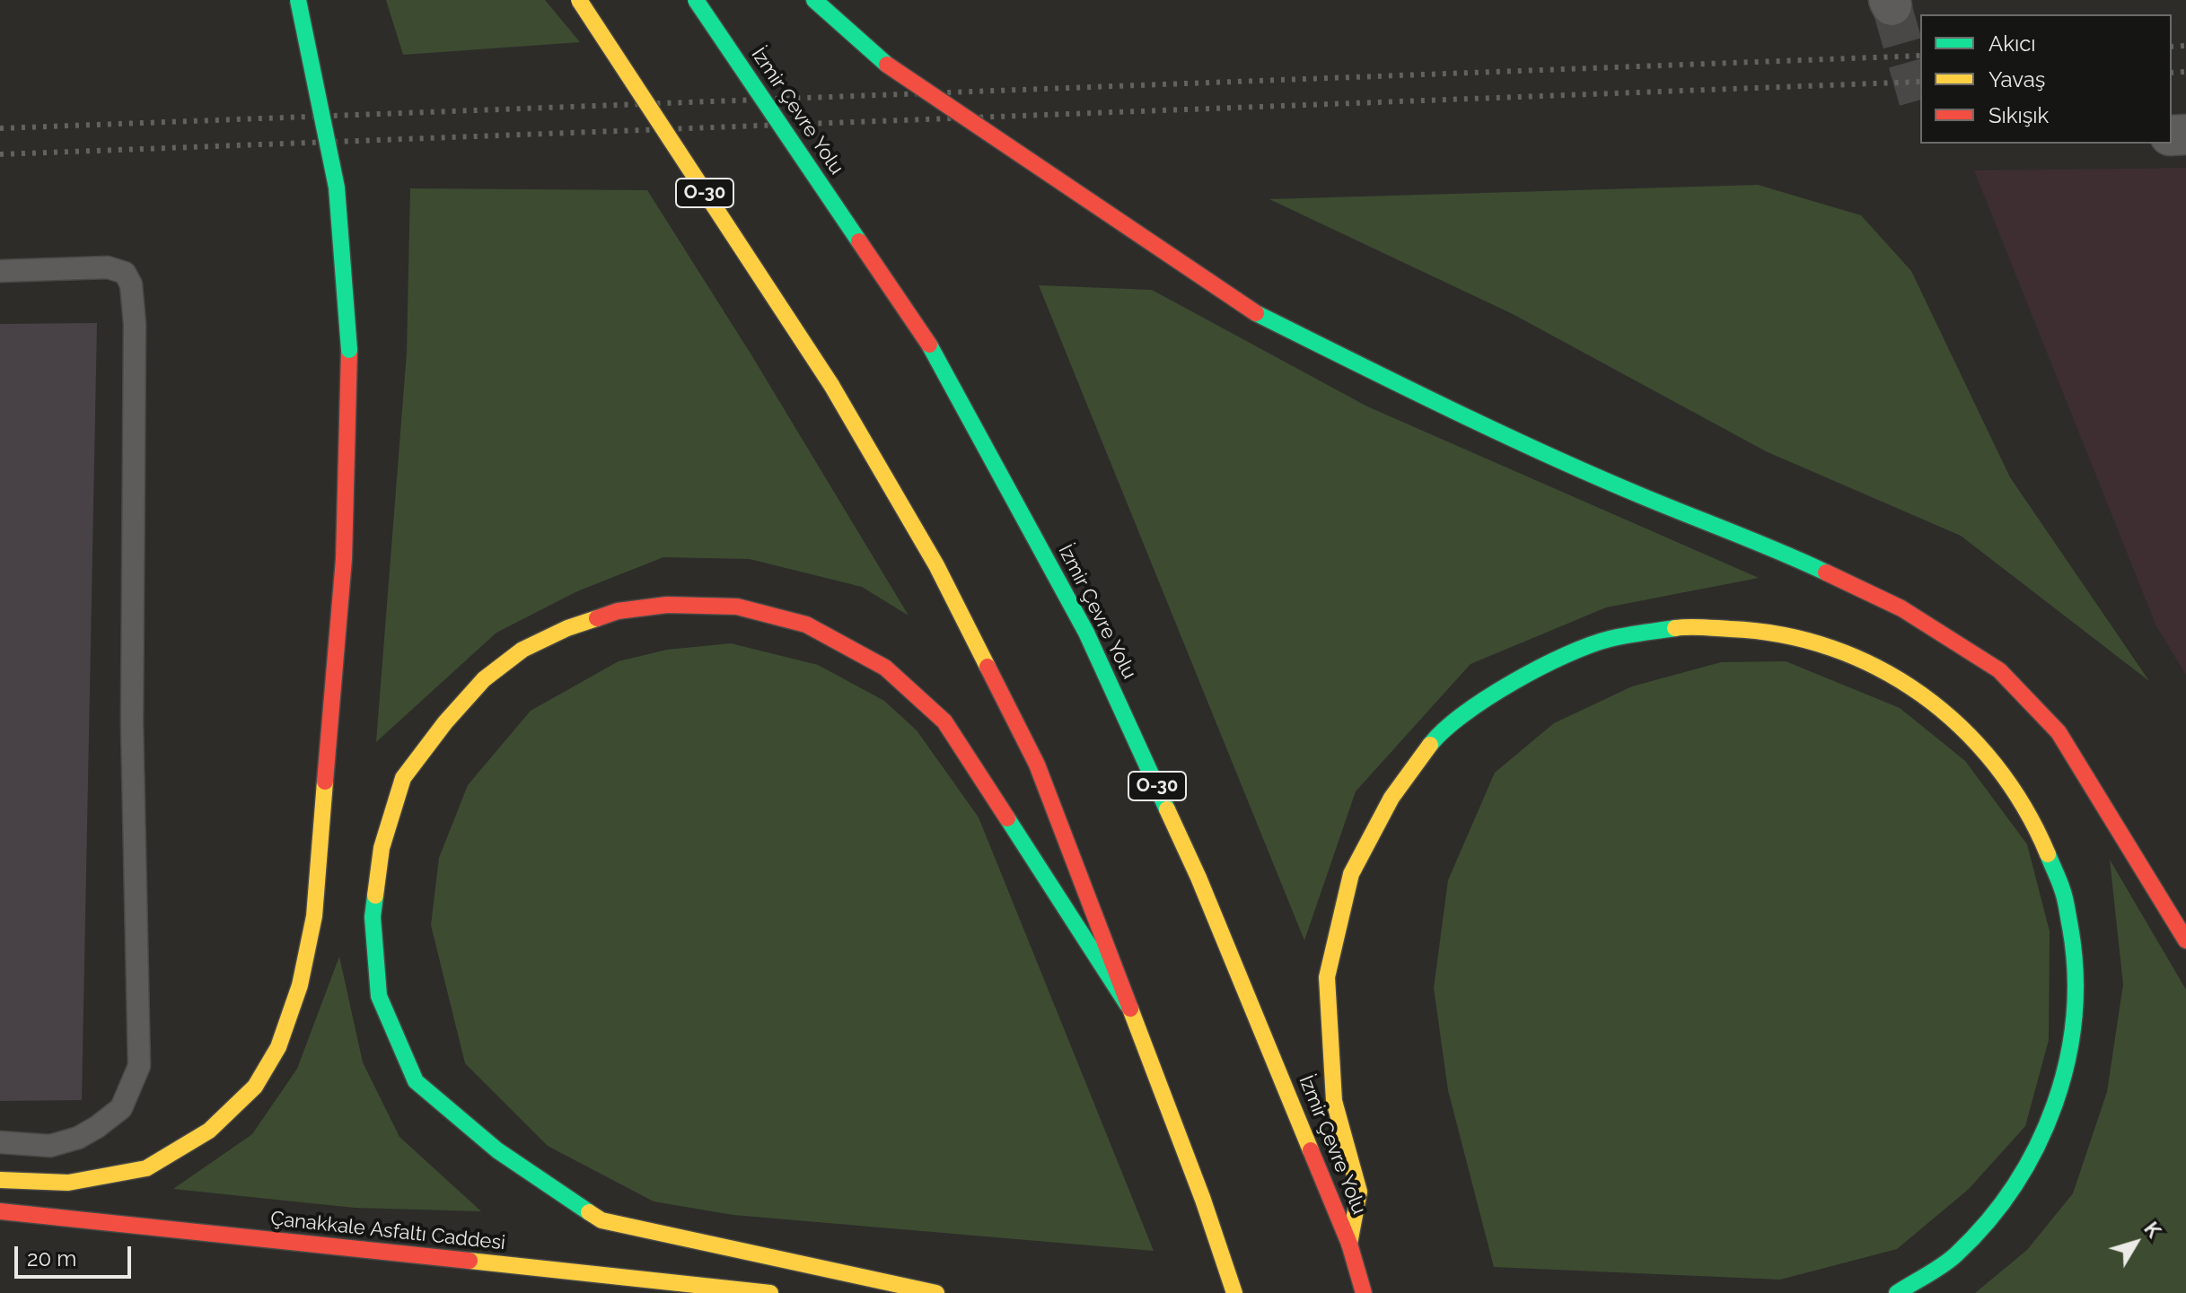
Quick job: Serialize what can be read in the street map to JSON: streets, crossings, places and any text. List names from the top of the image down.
{
  "streets": {
    "highway": ["İzmir Çevre Yolu", "O-30", "Çanakkale Asfaltı Caddesi"]
  },
  "legend": ["Akıcı", "Yavaş", "Sıkışık"],
  "scale_bar": "20 m",
  "north": "top right"
}
